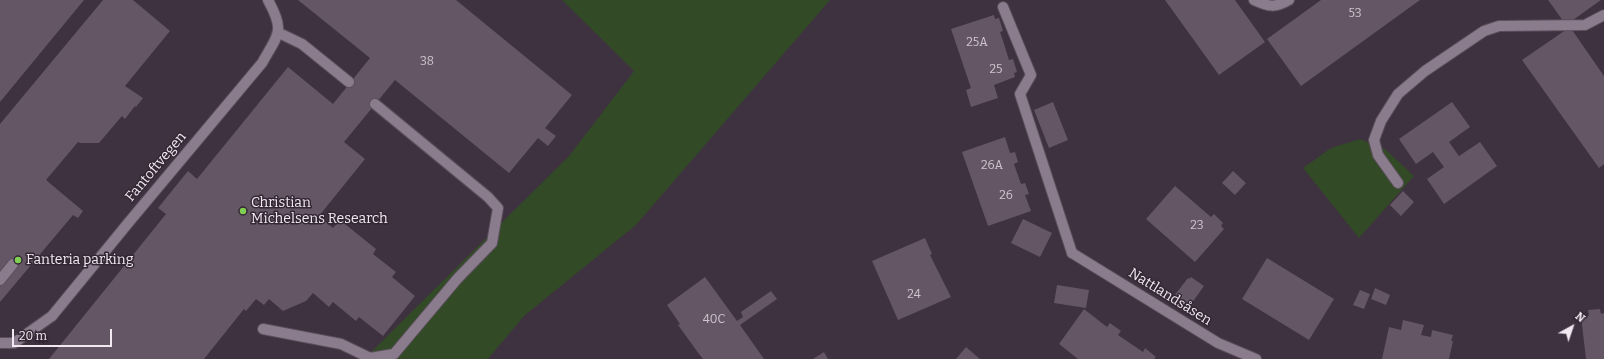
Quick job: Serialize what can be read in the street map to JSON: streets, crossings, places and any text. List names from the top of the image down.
{
  "streets": {
    "street": ["Fantoftvegen", "Nattlandsåsen"]
  },
  "places": ["Christian Michelsens Research", "Fanteria parking"],
  "house_numbers": [
    "53",
    "25A",
    "38",
    "25",
    "26A",
    "26",
    "23",
    "24",
    "40C"
  ],
  "scale_bar": "20 m",
  "north": "top right"
}
